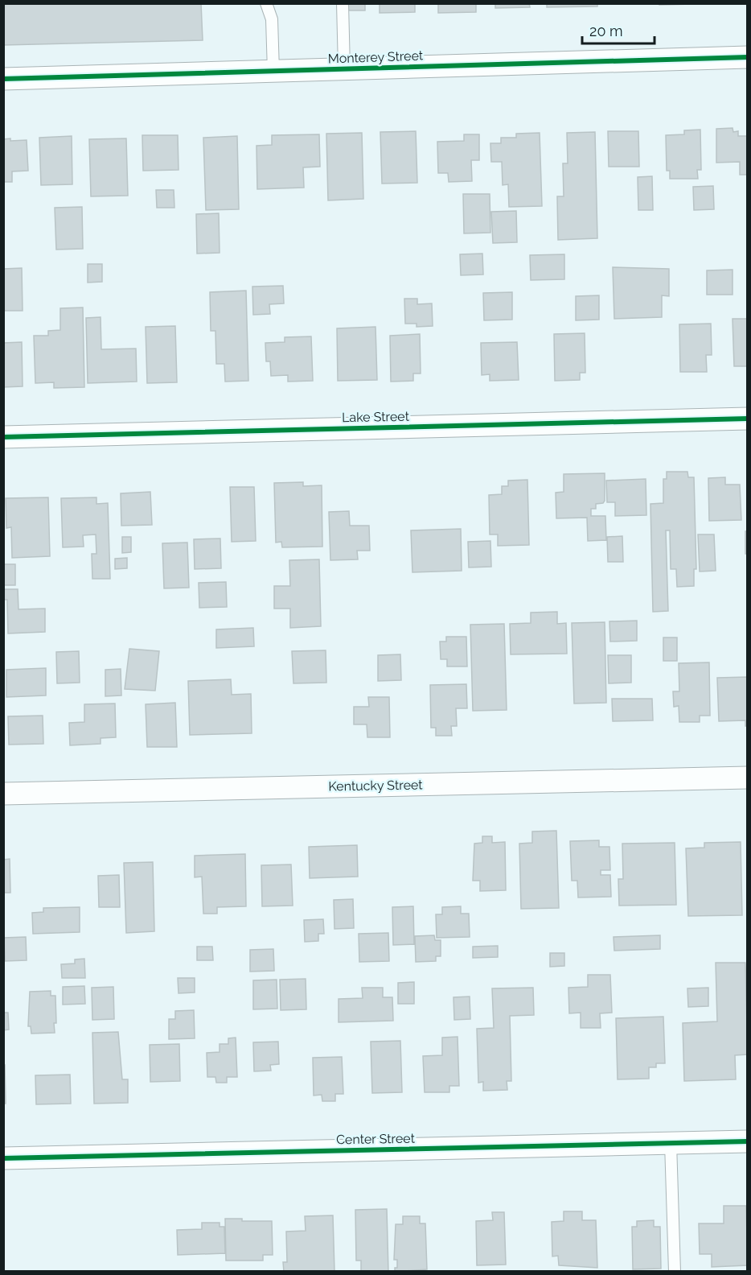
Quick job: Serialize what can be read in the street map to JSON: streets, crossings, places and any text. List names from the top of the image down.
{
  "streets": {
    "street": [
      "Monterey Street",
      "Lake Street",
      "Kentucky Street",
      "Center Street"
    ]
  },
  "scale_bar": "20 m"
}
